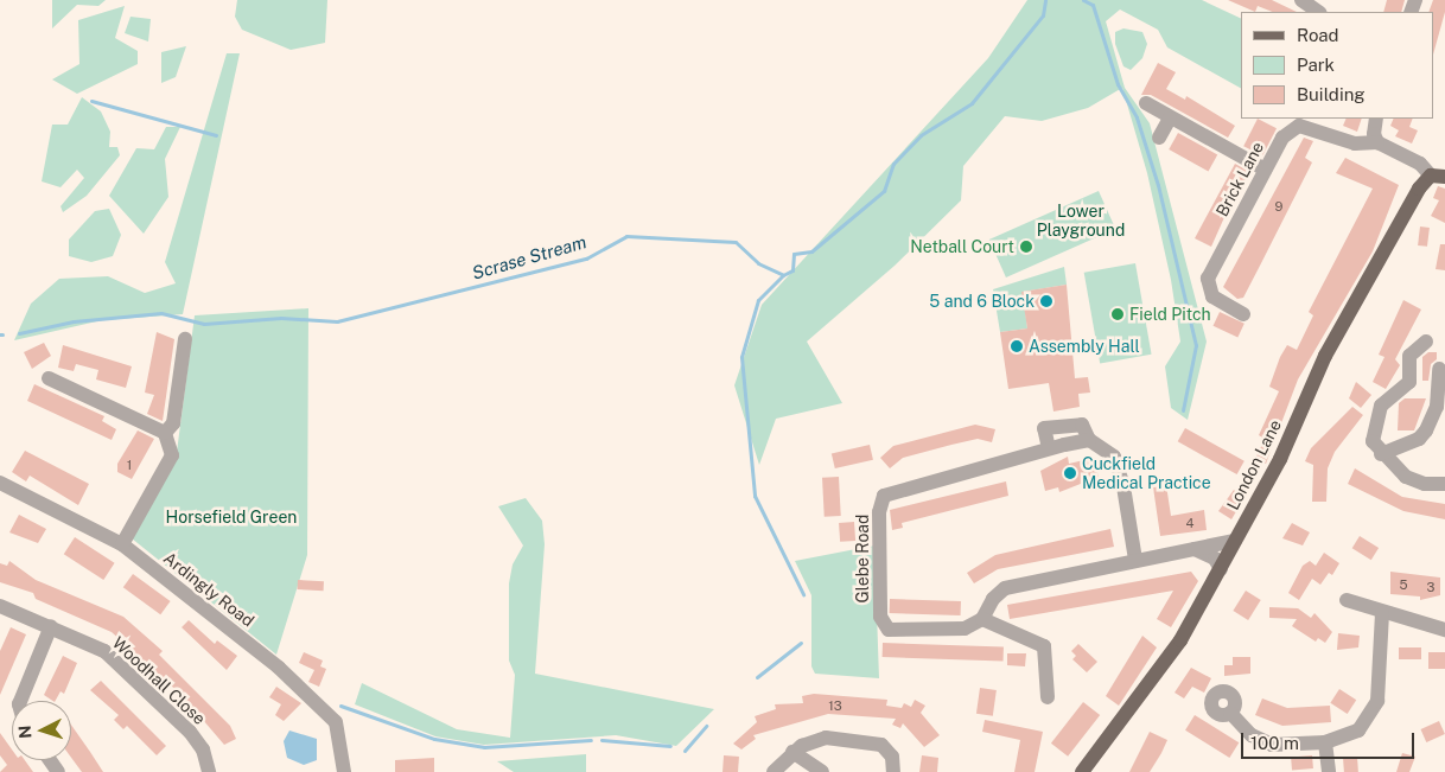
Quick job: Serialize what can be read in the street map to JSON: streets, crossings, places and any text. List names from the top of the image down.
{
  "streets": {
    "main road": ["London Lane"],
    "street": [
      "Brick Lane",
      "Glebe Road",
      "Ardingly Road",
      "Woodhall Close"
    ]
  },
  "water": ["Scrase Stream"],
  "parks": ["Lower Playground", "Horsefield Green"],
  "places": [
    "Netball Court",
    "5 and 6 Block",
    "Field Pitch",
    "Assembly Hall",
    "Cuckfield Medical Practice"
  ],
  "house_numbers": [
    "9",
    "1",
    "4",
    "5",
    "3",
    "13"
  ],
  "legend": ["Road", "Park", "Building"],
  "scale_bar": "100 m",
  "north": "left"
}
